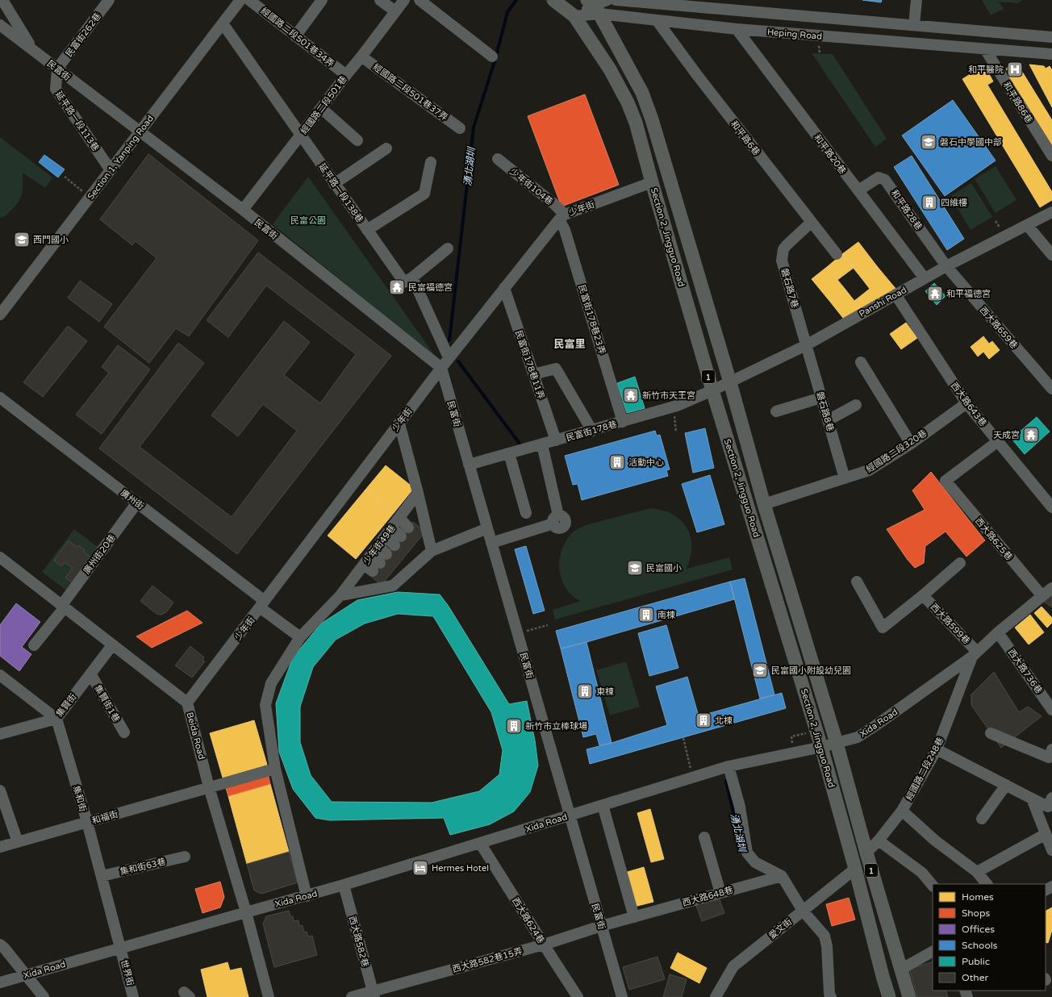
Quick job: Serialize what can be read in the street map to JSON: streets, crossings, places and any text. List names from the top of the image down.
{
  "streets": {
    "main road": ["Section 2, Jingguo Road", "1"],
    "street": [
      "Heping Road",
      "民富街262巷",
      "經國路二段501巷34弄",
      "民富街",
      "經國路二段501巷37弄",
      "和平路86巷",
      "經國路二段501巷",
      "延平路一段113巷",
      "和平路6巷",
      "和平路20巷",
      "Section 1, Yanping Road",
      "少年街104巷",
      "延平路一段138巷",
      "少年街",
      "和平路28巷",
      "磐石路7巷",
      "Panshi Road",
      "民富街178巷23弄",
      "西大路659巷",
      "民富街178巷11弄",
      "西大路643巷",
      "磐石路8巷",
      "民富街178巷",
      "經國路二段320巷",
      "廣州街",
      "西大路625巷",
      "少年街49巷",
      "廣州街20巷",
      "西大路599巷",
      "西大路736巷",
      "集賢街1巷",
      "集賢街",
      "Xida Road",
      "Beida Road",
      "經國路二段248巷",
      "集和街",
      "和福街",
      "集和街63巷",
      "西大路648巷",
      "西大路624巷",
      "愛文街",
      "西大路582巷",
      "西大路582巷15弄",
      "世界街"
    ]
  },
  "crossings": [
    ["Heping Road", "和平路86巷"],
    ["Heping Road", "和平路6巷"],
    ["Heping Road", "和平路20巷"],
    ["Heping Road", "Section 2, Jingguo Road"],
    ["民富街262巷", "民富街"],
    ["民富街262巷", "延平路一段113巷"],
    ["經國路二段501巷34弄", "經國路二段501巷"],
    ["民富街", "經國路二段501巷"],
    ["民富街", "延平路一段113巷"],
    ["民富街", "Section 1, Yanping Road"],
    ["民富街", "少年街"],
    ["民富街", "民富街178巷"],
    ["民富街", "Xida Road"],
    ["民富街", "西大路648巷"],
    ["民富街", "西大路582巷15弄"],
    ["經國路二段501巷37弄", "經國路二段501巷"],
    ["經國路二段501巷", "延平路一段138巷"],
    ["延平路一段113巷", "Section 1, Yanping Road"],
    ["和平路6巷", "磐石路7巷"],
    ["和平路20巷", "和平路28巷"],
    ["和平路20巷", "Panshi Road"],
    ["Section 1, Yanping Road", "延平路一段138巷"],
    ["少年街104巷", "少年街"],
    ["少年街104巷", "民富街178巷23弄"],
    ["少年街", "Section 2, Jingguo Road"],
    ["少年街", "民富街178巷23弄"],
    ["少年街", "民富街178巷11弄"],
    ["少年街", "廣州街"],
    ["少年街", "Beida Road"],
    ["和平路28巷", "Panshi Road"],
    ["和平路28巷", "西大路659巷"],
    ["Section 2, Jingguo Road", "Panshi Road"],
    ["Section 2, Jingguo Road", "民富街178巷"],
    ["Section 2, Jingguo Road", "經國路二段320巷"],
    ["Section 2, Jingguo Road", "Xida Road"],
    ["Section 2, Jingguo Road", "經國路二段248巷"],
    ["Section 2, Jingguo Road", "愛文街"],
    ["磐石路7巷", "Panshi Road"],
    ["磐石路7巷", "磐石路8巷"],
    ["Panshi Road", "西大路659巷"],
    ["Panshi Road", "西大路643巷"],
    ["Panshi Road", "磐石路8巷"],
    ["Panshi Road", "民富街178巷"],
    ["民富街178巷23弄", "民富街178巷"],
    ["民富街178巷11弄", "民富街178巷"],
    ["西大路643巷", "經國路二段320巷"],
    ["西大路643巷", "西大路625巷"],
    ["磐石路8巷", "經國路二段320巷"],
    ["廣州街", "少年街49巷"],
    ["廣州街", "廣州街20巷"],
    ["西大路625巷", "Xida Road"],
    ["少年街49巷", "Xida Road"],
    ["少年街49巷", "和福街"],
    ["廣州街20巷", "Beida Road"],
    ["西大路599巷", "Xida Road"],
    ["西大路599巷", "經國路二段248巷"],
    ["西大路736巷", "Xida Road"],
    ["集賢街1巷", "集賢街"],
    ["集賢街", "Beida Road"],
    ["集賢街", "集和街"],
    ["Xida Road", "Beida Road"],
    ["Xida Road", "經國路二段248巷"],
    ["Xida Road", "集和街"],
    ["Xida Road", "西大路624巷"],
    ["Xida Road", "西大路582巷"],
    ["Xida Road", "世界街"],
    ["Beida Road", "和福街"],
    ["集和街", "和福街"],
    ["集和街", "集和街63巷"],
    ["集和街", "世界街"],
    ["西大路648巷", "西大路582巷15弄"],
    ["西大路624巷", "西大路582巷15弄"],
    ["西大路582巷", "西大路582巷15弄"]
  ],
  "districts": ["民富里"],
  "water": ["湧北湖圳"],
  "parks": ["民富公園"],
  "places": {
    "hospital": ["和平醫院"],
    "school or university": [
      "磐石中學國中部",
      "西門國小",
      "民富國小",
      "民富國小附設幼兒園"
    ],
    "building": [
      "四維樓",
      "活動中心",
      "南棟",
      "東棟",
      "北棟",
      "新竹市立棒球場"
    ],
    "temple": [
      "民富福德宮",
      "和平福德宮",
      "新竹市天王宮",
      "天成宮"
    ],
    "hotel": ["Hermes Hotel"]
  },
  "legend": [
    "Homes",
    "Shops",
    "Offices",
    "Schools",
    "Public",
    "Other"
  ]
}
